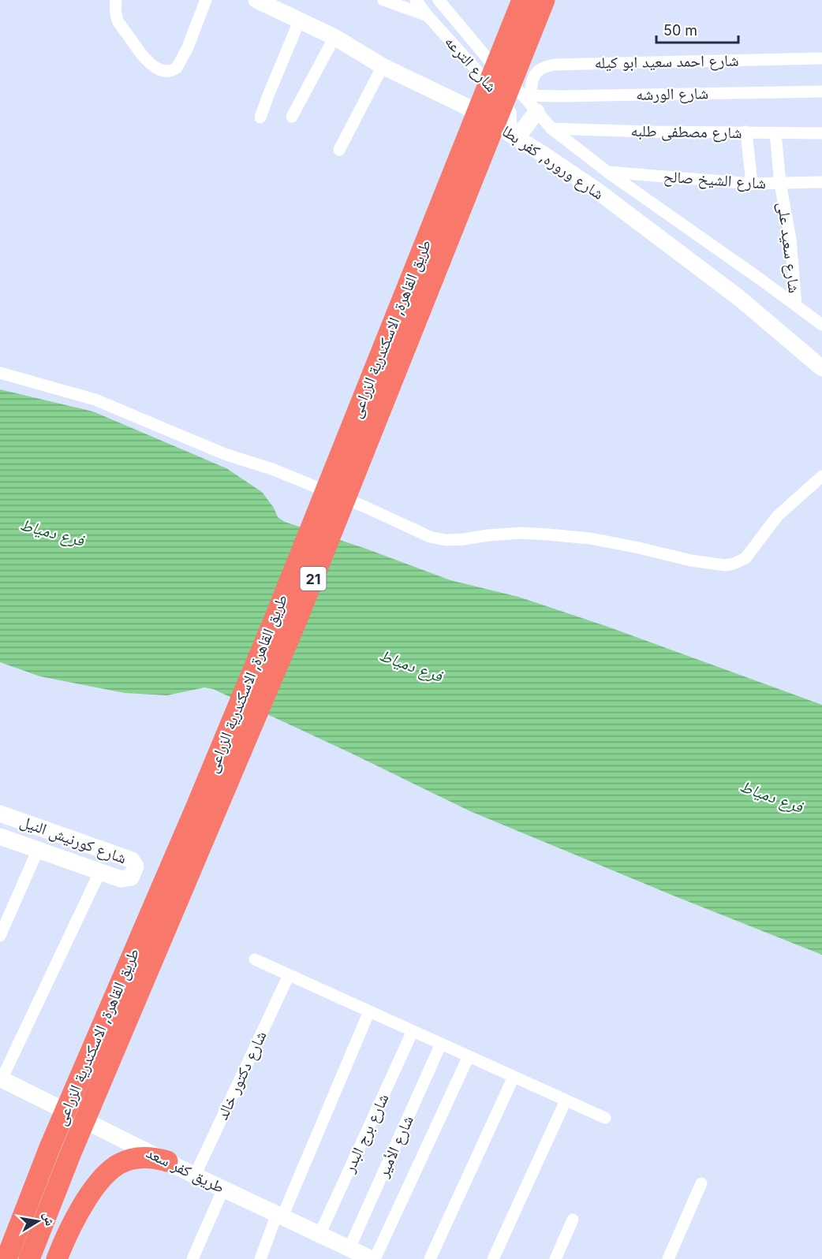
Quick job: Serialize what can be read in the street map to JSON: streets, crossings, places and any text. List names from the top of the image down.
{
  "streets": {
    "highway": ["طريق القاهرة, الاسكندرية الزراعى", "21"],
    "street": [
      "شارع احمد سعيد ابو كيله",
      "شارع الترعه",
      "شارع الورشه",
      "شارع مصطفى طلبه",
      "شارع وروره, كفر بطا",
      "شارع الشيخ صالح",
      "شارع سعيد على",
      "شارع كورنيش النيل",
      "شارع دكتور خالد",
      "شارع برج البدر",
      "شارع الأمير",
      "طريق كفر سعد"
    ]
  },
  "crossings": [
    ["شارع احمد سعيد ابو كيله", "شارع الترعه"],
    ["شارع احمد سعيد ابو كيله", "شارع الورشه"],
    ["شارع الترعه", "شارع الورشه"],
    ["شارع الترعه", "شارع مصطفى طلبه"],
    ["شارع الترعه", "شارع وروره, كفر بطا"],
    ["شارع الترعه", "شارع الشيخ صالح"],
    ["شارع الترعه", "شارع سعيد على"],
    ["شارع مصطفى طلبه", "شارع سعيد على"],
    ["شارع الشيخ صالح", "شارع سعيد على"],
    ["شارع دكتور خالد", "طريق كفر سعد"],
    ["شارع برج البدر", "طريق كفر سعد"],
    ["شارع الأمير", "طريق كفر سعد"]
  ],
  "water": ["فرع دمياط"],
  "scale_bar": "50 m",
  "north": "right"
}
